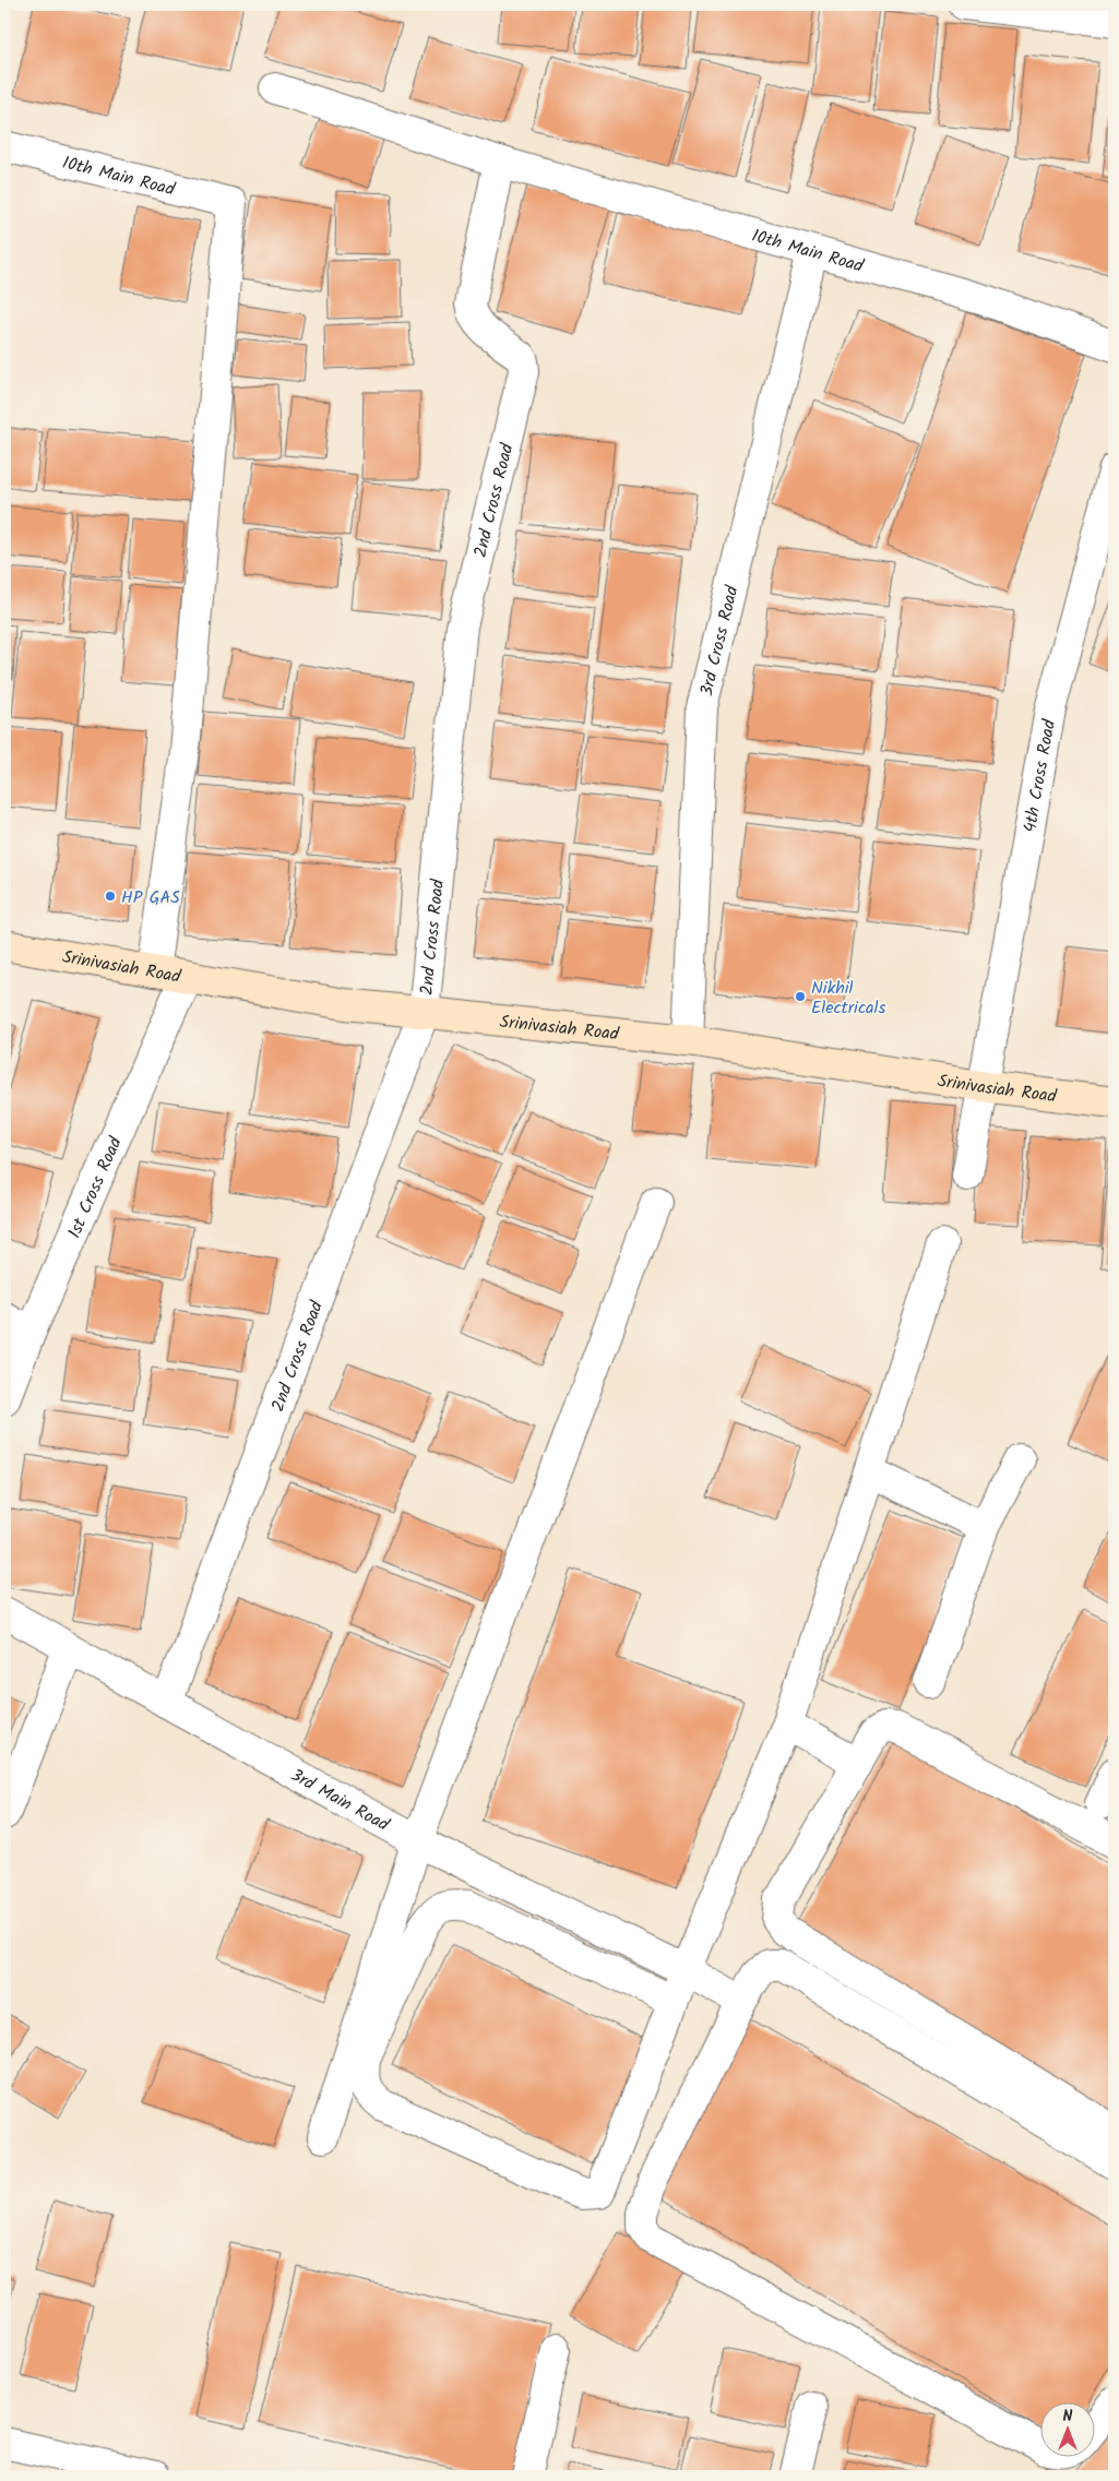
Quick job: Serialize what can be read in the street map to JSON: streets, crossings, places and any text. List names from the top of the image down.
{
  "streets": {
    "street": [
      "10th Main Road",
      "2nd Cross Road",
      "3rd Cross Road",
      "4th Cross Road",
      "Srinivasiah Road",
      "1st Cross Road",
      "3rd Main Road"
    ]
  },
  "crossings": [
    ["10th Main Road", "2nd Cross Road"],
    ["10th Main Road", "3rd Cross Road"],
    ["10th Main Road", "Srinivasiah Road"],
    ["2nd Cross Road", "Srinivasiah Road"],
    ["2nd Cross Road", "3rd Main Road"],
    ["3rd Cross Road", "Srinivasiah Road"],
    ["4th Cross Road", "Srinivasiah Road"],
    ["Srinivasiah Road", "1st Cross Road"]
  ],
  "places": ["HP GAS", "Nikhil Electricals"],
  "north": "top"
}
